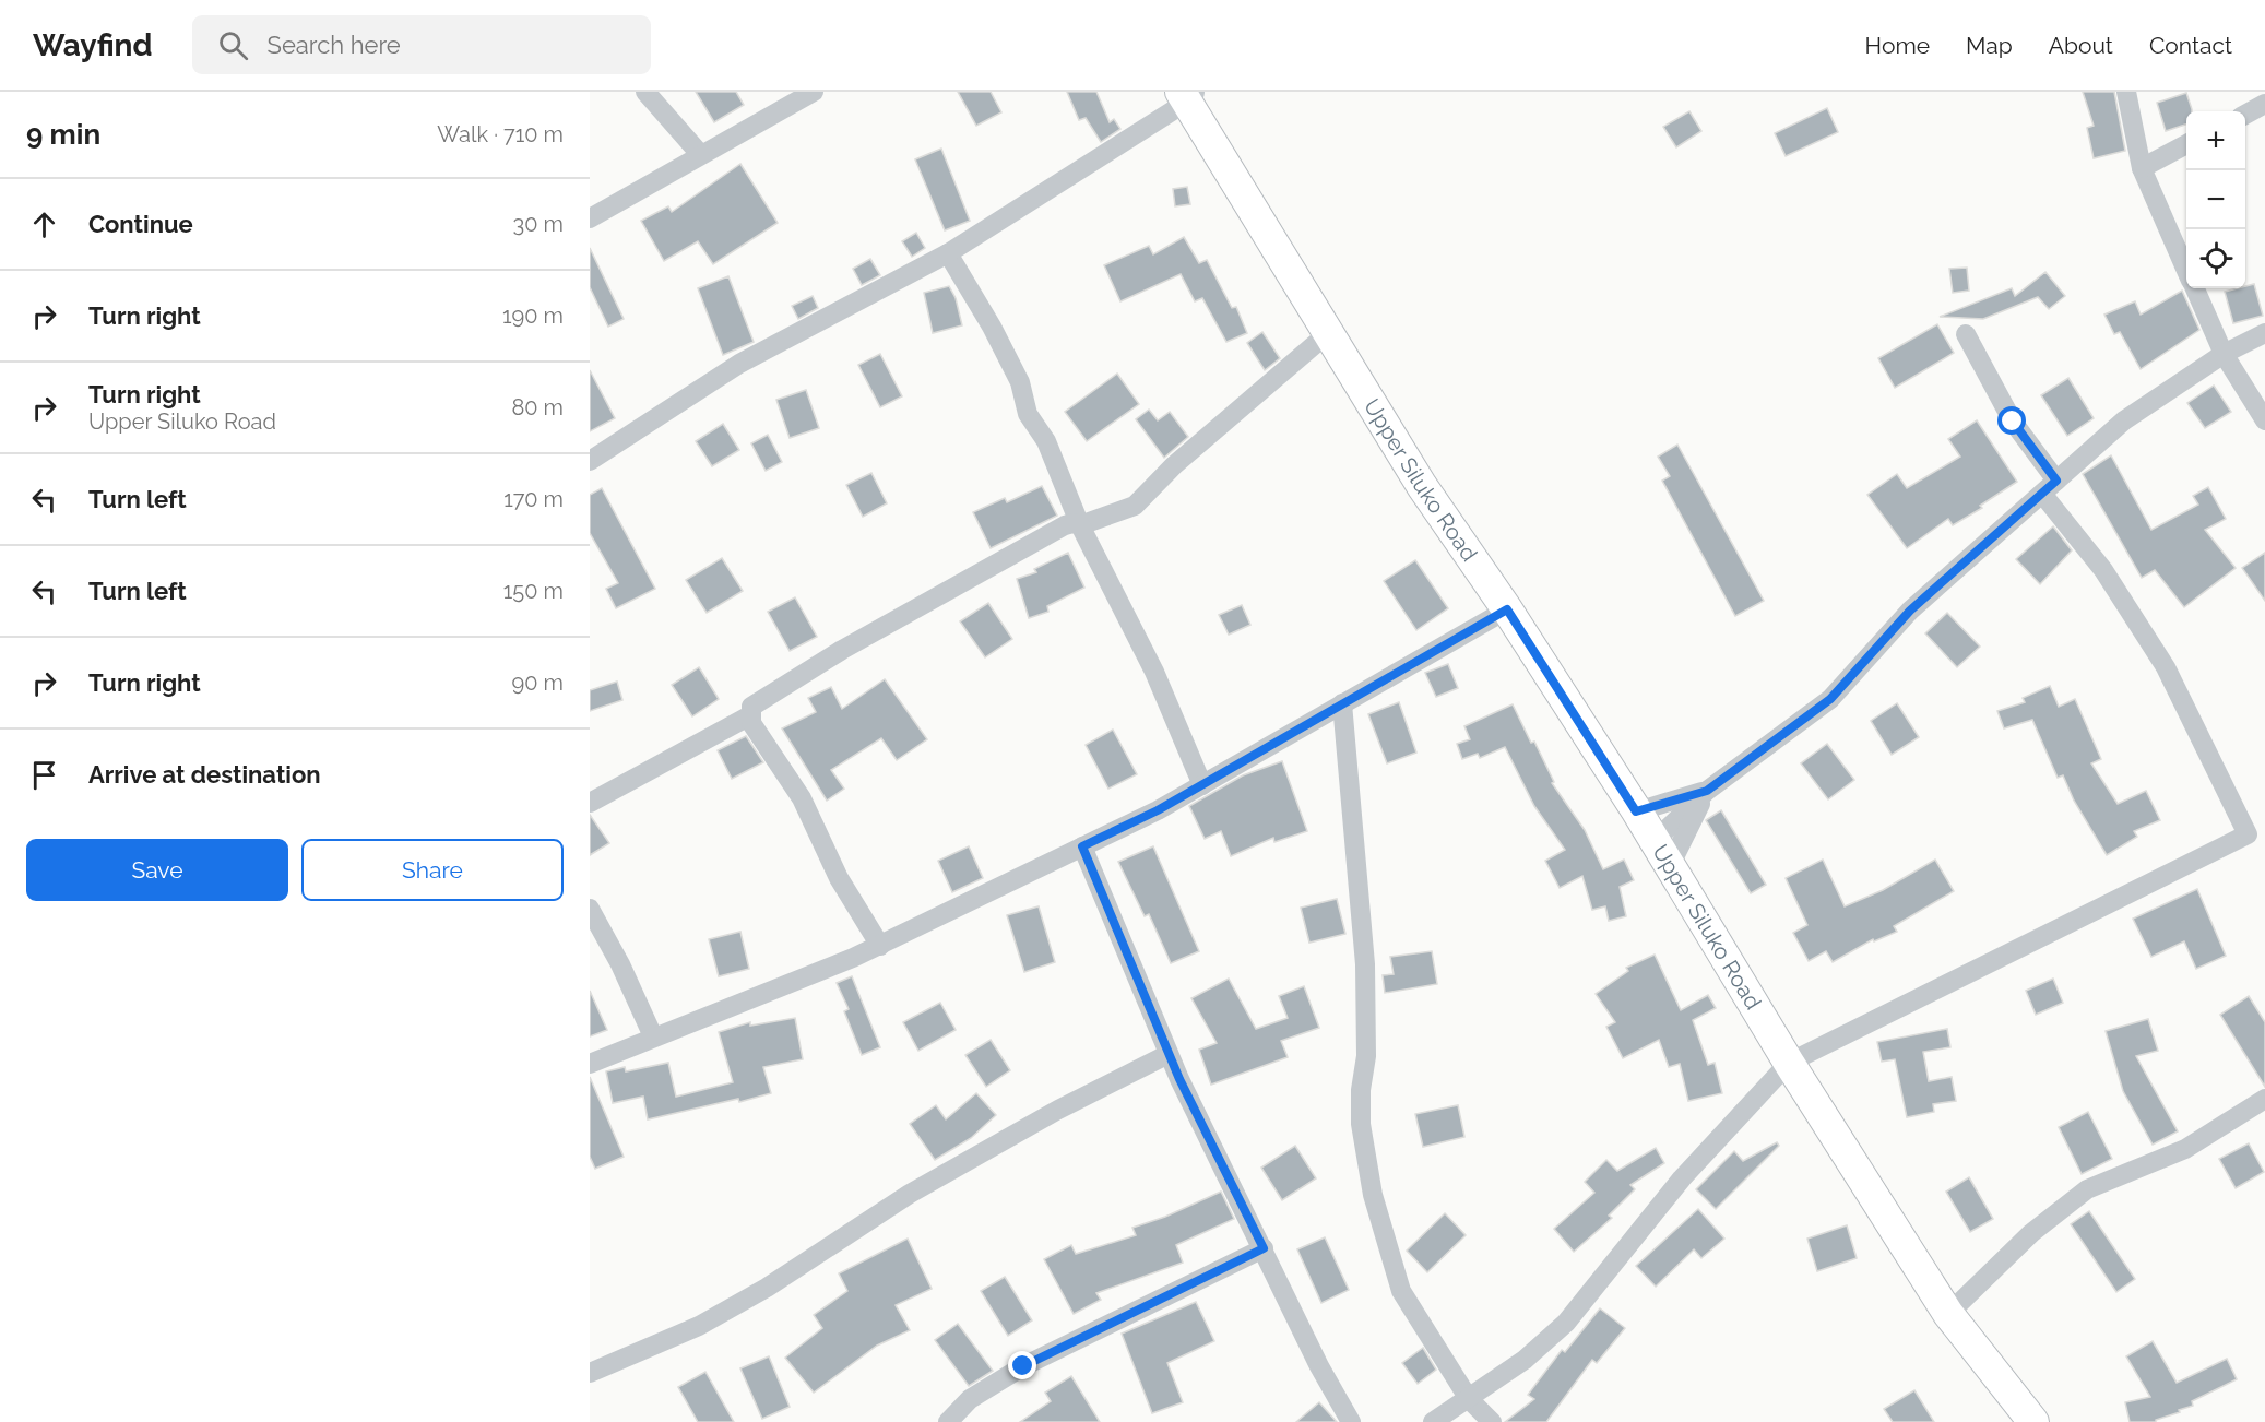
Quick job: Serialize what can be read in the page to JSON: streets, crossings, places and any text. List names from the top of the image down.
{
  "streets": {
    "main road": ["Upper Siluko Road"]
  },
  "page": {
    "header": "Wayfind",
    "search": "Search here",
    "nav": [
      "Home",
      "Map",
      "About",
      "Contact"
    ],
    "heading": ["9 min", "Walk · 710 m"],
    "map_buttons": ["+", "−"],
    "list": [
      ["Continue", "30 m"],
      ["Turn right", "190 m"],
      ["Turn right", "Upper Siluko Road", "80 m"],
      ["Turn left", "170 m"],
      ["Turn left", "150 m"],
      ["Turn right", "90 m"],
      "Arrive at destination"
    ],
    "buttons": ["Save", "Share"]
  }
}
